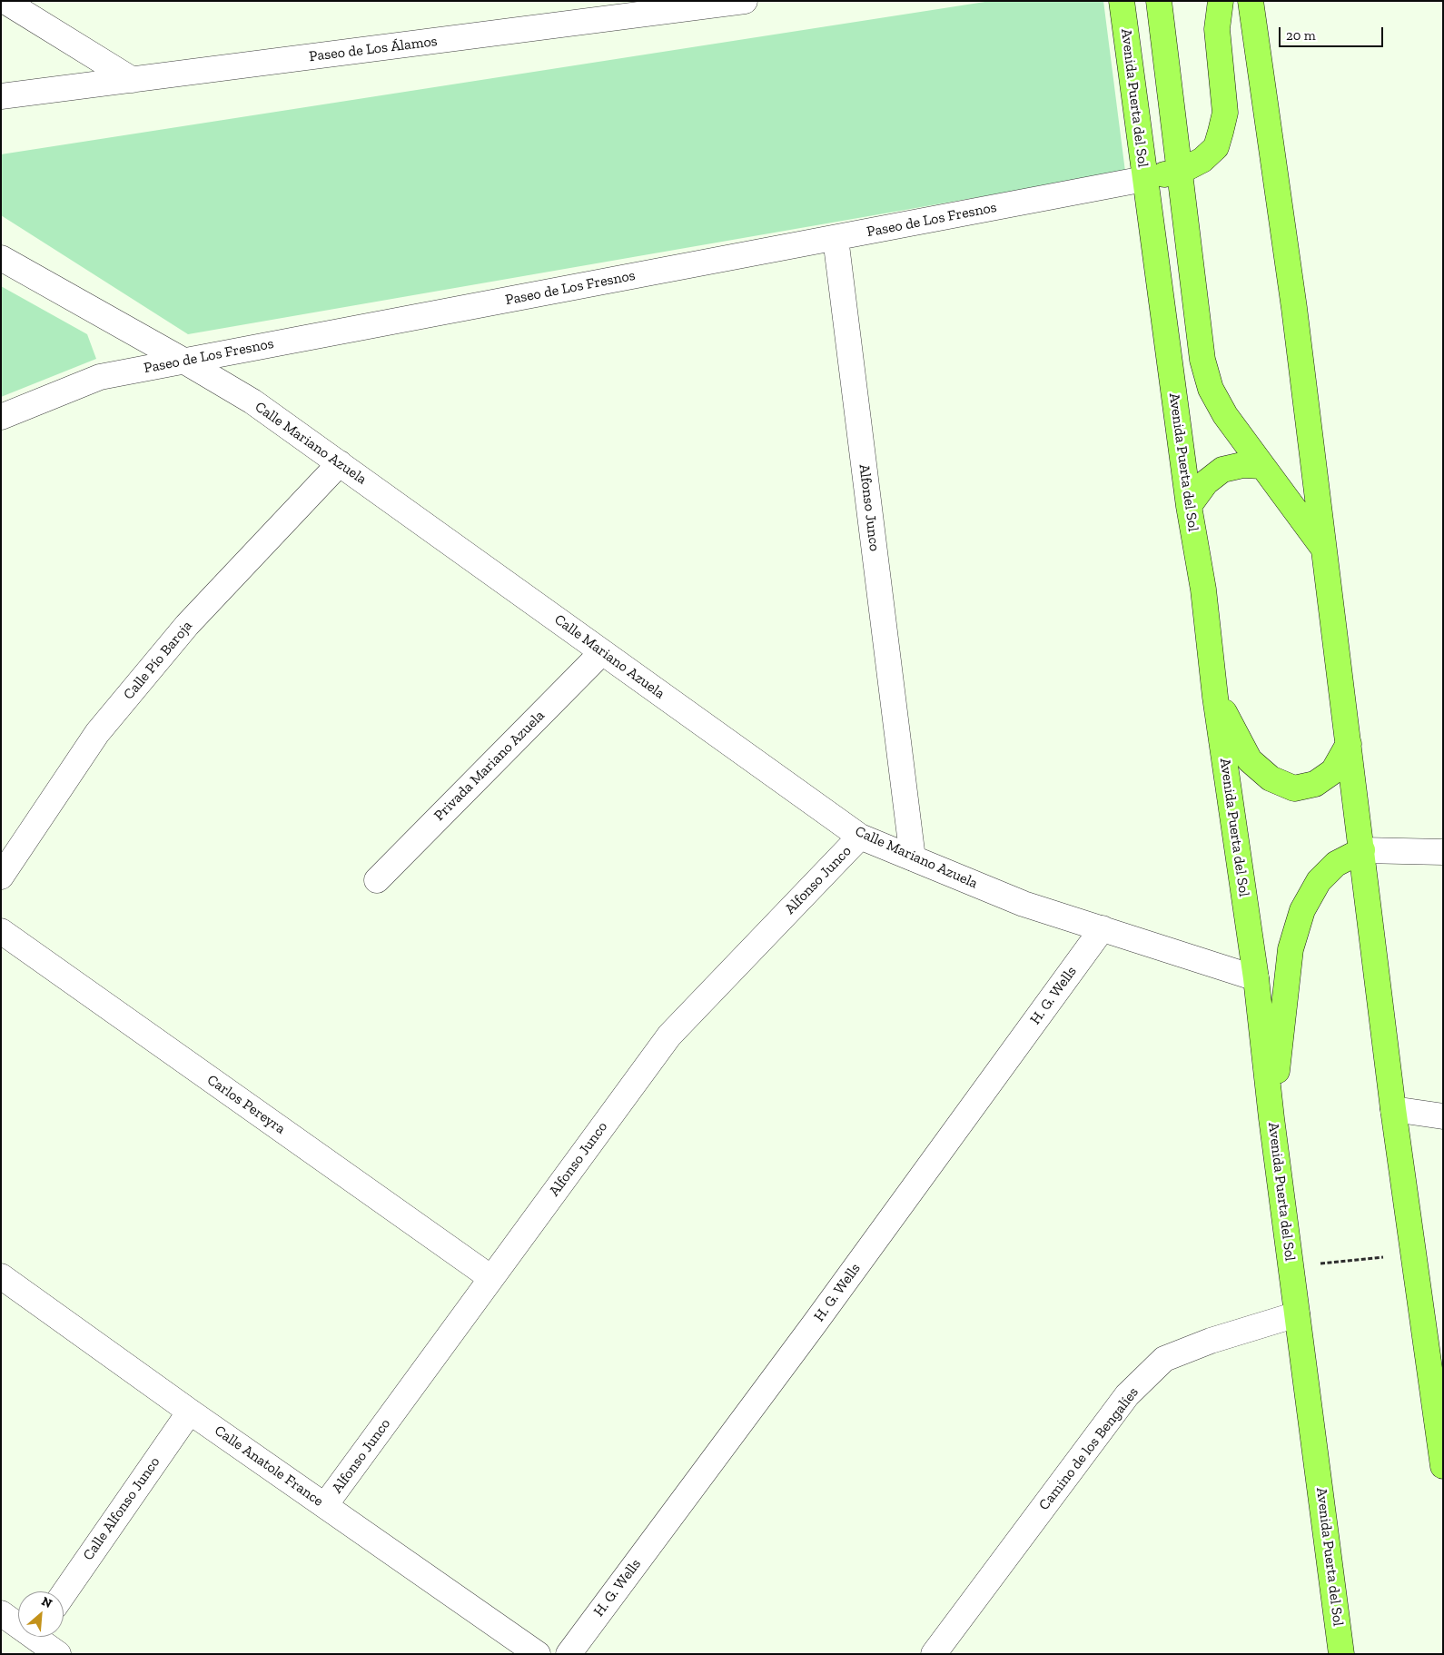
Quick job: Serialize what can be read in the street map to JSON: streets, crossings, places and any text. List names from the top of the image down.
{
  "streets": {
    "main road": ["Avenida Puerta del Sol"],
    "street": [
      "Paseo de Los Álamos",
      "Paseo de Los Fresnos",
      "Calle Mariano Azuela",
      "Alfonso Junco",
      "Calle Pío Baroja",
      "Privada Mariano Azuela",
      "H. G. Wells",
      "Carlos Pereyra",
      "Camino de los Bengalíes",
      "Calle Anatole France",
      "Calle Alfonso Junco"
    ]
  },
  "crossings": [
    ["Avenida Puerta del Sol", "Paseo de Los Fresnos"],
    ["Avenida Puerta del Sol", "Calle Mariano Azuela"],
    ["Avenida Puerta del Sol", "Camino de los Bengalíes"],
    ["Paseo de Los Fresnos", "Calle Mariano Azuela"],
    ["Paseo de Los Fresnos", "Alfonso Junco"],
    ["Calle Mariano Azuela", "Alfonso Junco"],
    ["Calle Mariano Azuela", "Calle Pío Baroja"],
    ["Calle Mariano Azuela", "Privada Mariano Azuela"],
    ["Calle Mariano Azuela", "H. G. Wells"],
    ["Alfonso Junco", "Carlos Pereyra"],
    ["Alfonso Junco", "Calle Anatole France"],
    ["Calle Anatole France", "Calle Alfonso Junco"]
  ],
  "scale_bar": "20 m",
  "north": "top right"
}
